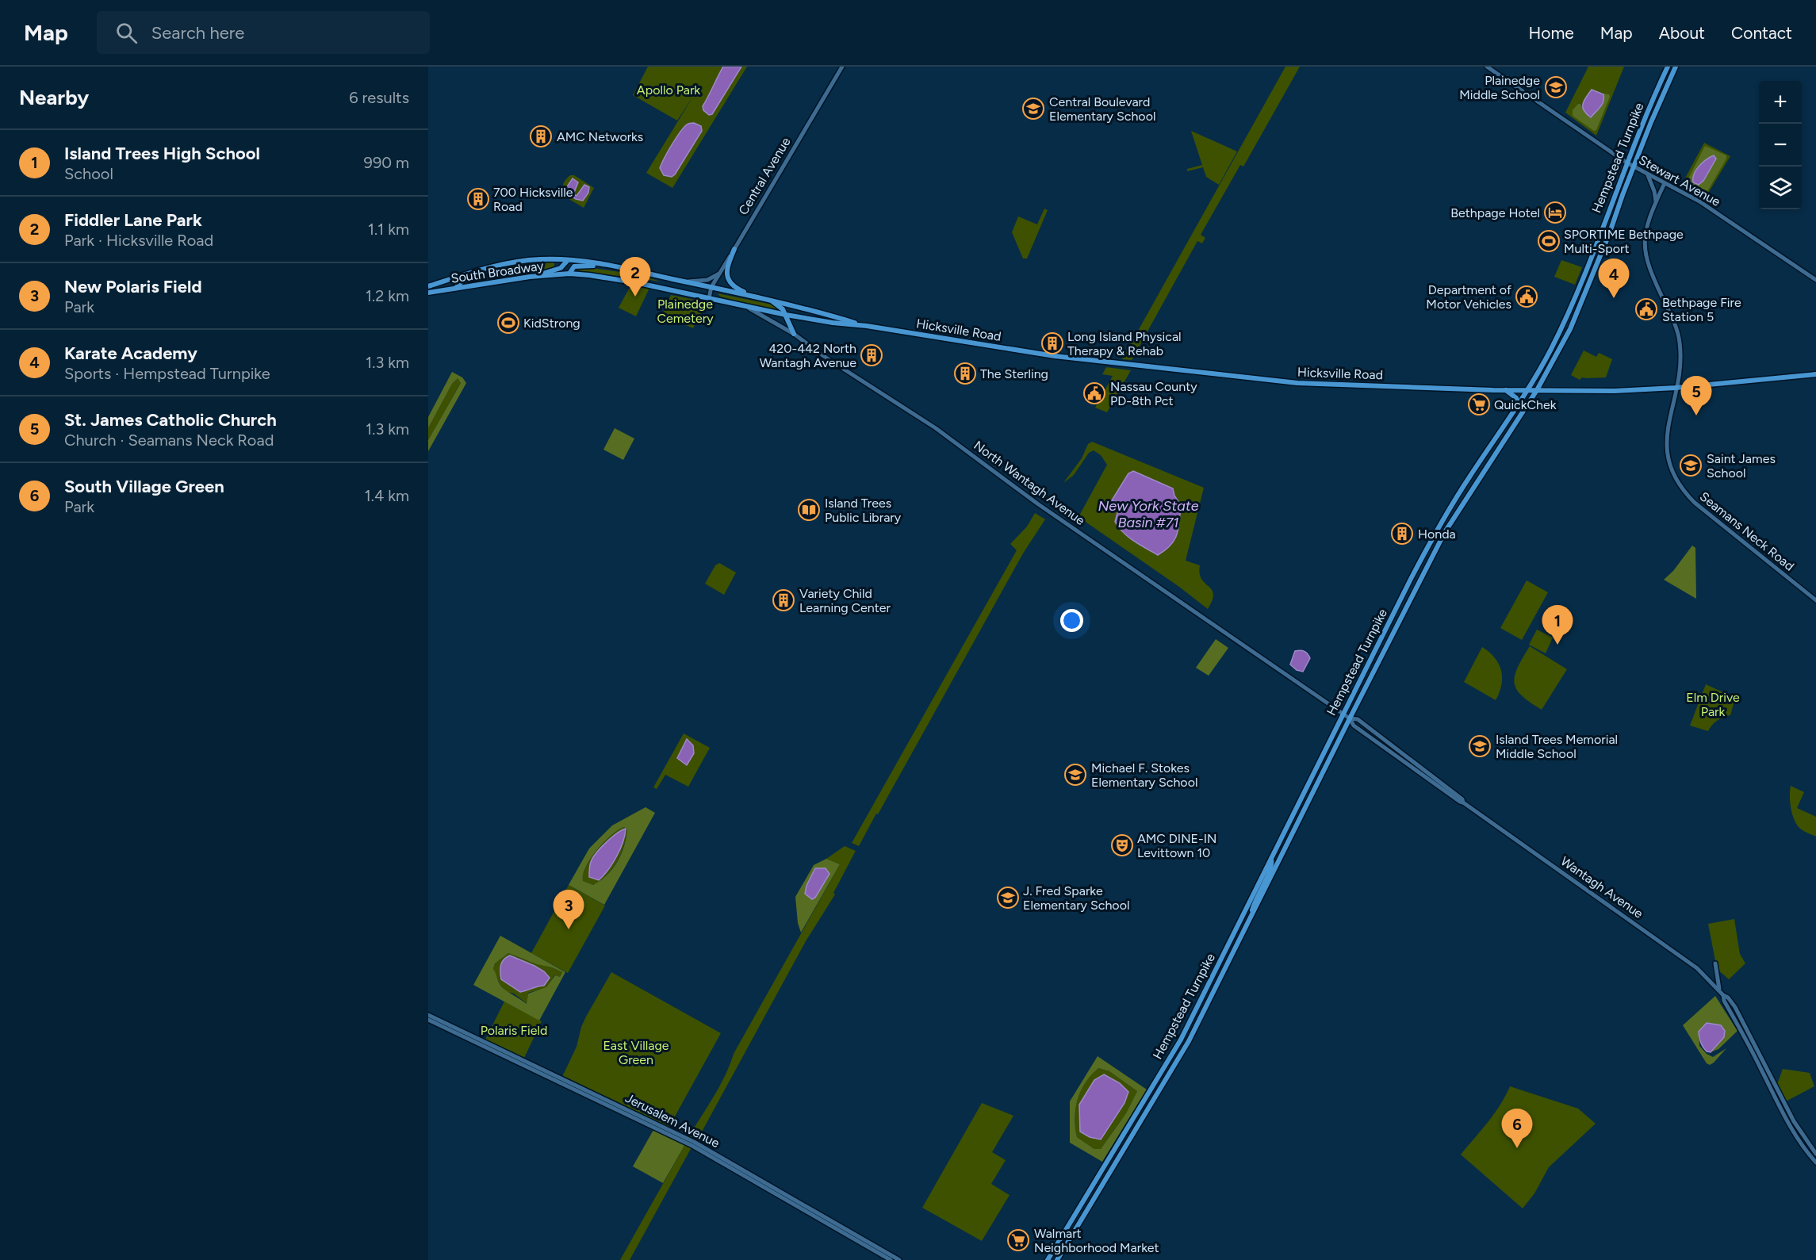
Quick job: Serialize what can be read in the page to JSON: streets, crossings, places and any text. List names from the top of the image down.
{
  "streets": {
    "main road": [
      "Hempstead Turnpike",
      "Central Avenue",
      "Stewart Avenue",
      "South Broadway",
      "Hicksville Road",
      "North Wantagh Avenue",
      "Seamans Neck Road",
      "Wantagh Avenue",
      "Jerusalem Avenue"
    ]
  },
  "crossings": [
    ["Hempstead Turnpike", "Stewart Avenue"],
    ["Hempstead Turnpike", "Hicksville Road"],
    ["Hempstead Turnpike", "North Wantagh Avenue"],
    ["Hempstead Turnpike", "Wantagh Avenue"],
    ["Central Avenue", "Hicksville Road"],
    ["Stewart Avenue", "Seamans Neck Road"],
    ["South Broadway", "Hicksville Road"],
    ["Hicksville Road", "North Wantagh Avenue"],
    ["Hicksville Road", "Seamans Neck Road"],
    ["North Wantagh Avenue", "Wantagh Avenue"]
  ],
  "water": ["New York State Basin #71"],
  "parks": [
    "Apollo Park",
    "Plainedge Cemetery",
    "Elm Drive Park",
    "Polaris Field",
    "East Village Green"
  ],
  "places": {
    "school or university": [
      "Plainedge Middle School",
      "Central Boulevard Elementary School",
      "Saint James School",
      "Island Trees Memorial Middle School",
      "Michael F. Stokes Elementary School",
      "J. Fred Sparke Elementary School"
    ],
    "building": [
      "AMC Networks",
      "700 Hicksville Road",
      "Long Island Physical Therapy & Rehab",
      "420-442 North Wantagh Avenue",
      "The Sterling",
      "Honda",
      "Variety Child Learning Center"
    ],
    "hotel": ["Bethpage Hotel"],
    "sports": ["SPORTIME Bethpage Multi-Sport", "KidStrong"],
    "public building": ["Department of Motor Vehicles", "Bethpage Fire Station 5", "Nassau County PD-8th Pct"],
    "supermarket": ["QuickChek", "Walmart Neighborhood Market"],
    "library": ["Island Trees Public Library"],
    "theatre": ["AMC DINE-IN Levittown 10"]
  },
  "page": {
    "header": "Map",
    "search": "Search here",
    "nav": [
      "Home",
      "Map",
      "About",
      "Contact"
    ],
    "heading": ["Nearby", "6 results"],
    "map_buttons": ["+", "−"],
    "list": [
      {
        "mark": "1",
        "name": "Island Trees High School",
        "note": "School",
        "value": "990 m"
      },
      {
        "mark": "2",
        "name": "Fiddler Lane Park",
        "note": "Park · Hicksville Road",
        "value": "1.1 km"
      },
      {
        "mark": "3",
        "name": "New Polaris Field",
        "note": "Park",
        "value": "1.2 km"
      },
      {
        "mark": "4",
        "name": "Karate Academy",
        "note": "Sports · Hempstead Turnpike",
        "value": "1.3 km"
      },
      {
        "mark": "5",
        "name": "St. James Catholic Church",
        "note": "Church · Seamans Neck Road",
        "value": "1.3 km"
      },
      {
        "mark": "6",
        "name": "South Village Green",
        "note": "Park",
        "value": "1.4 km"
      }
    ],
    "pins": [
      "2",
      "4",
      "5",
      "1",
      "3",
      "6"
    ]
  }
}
